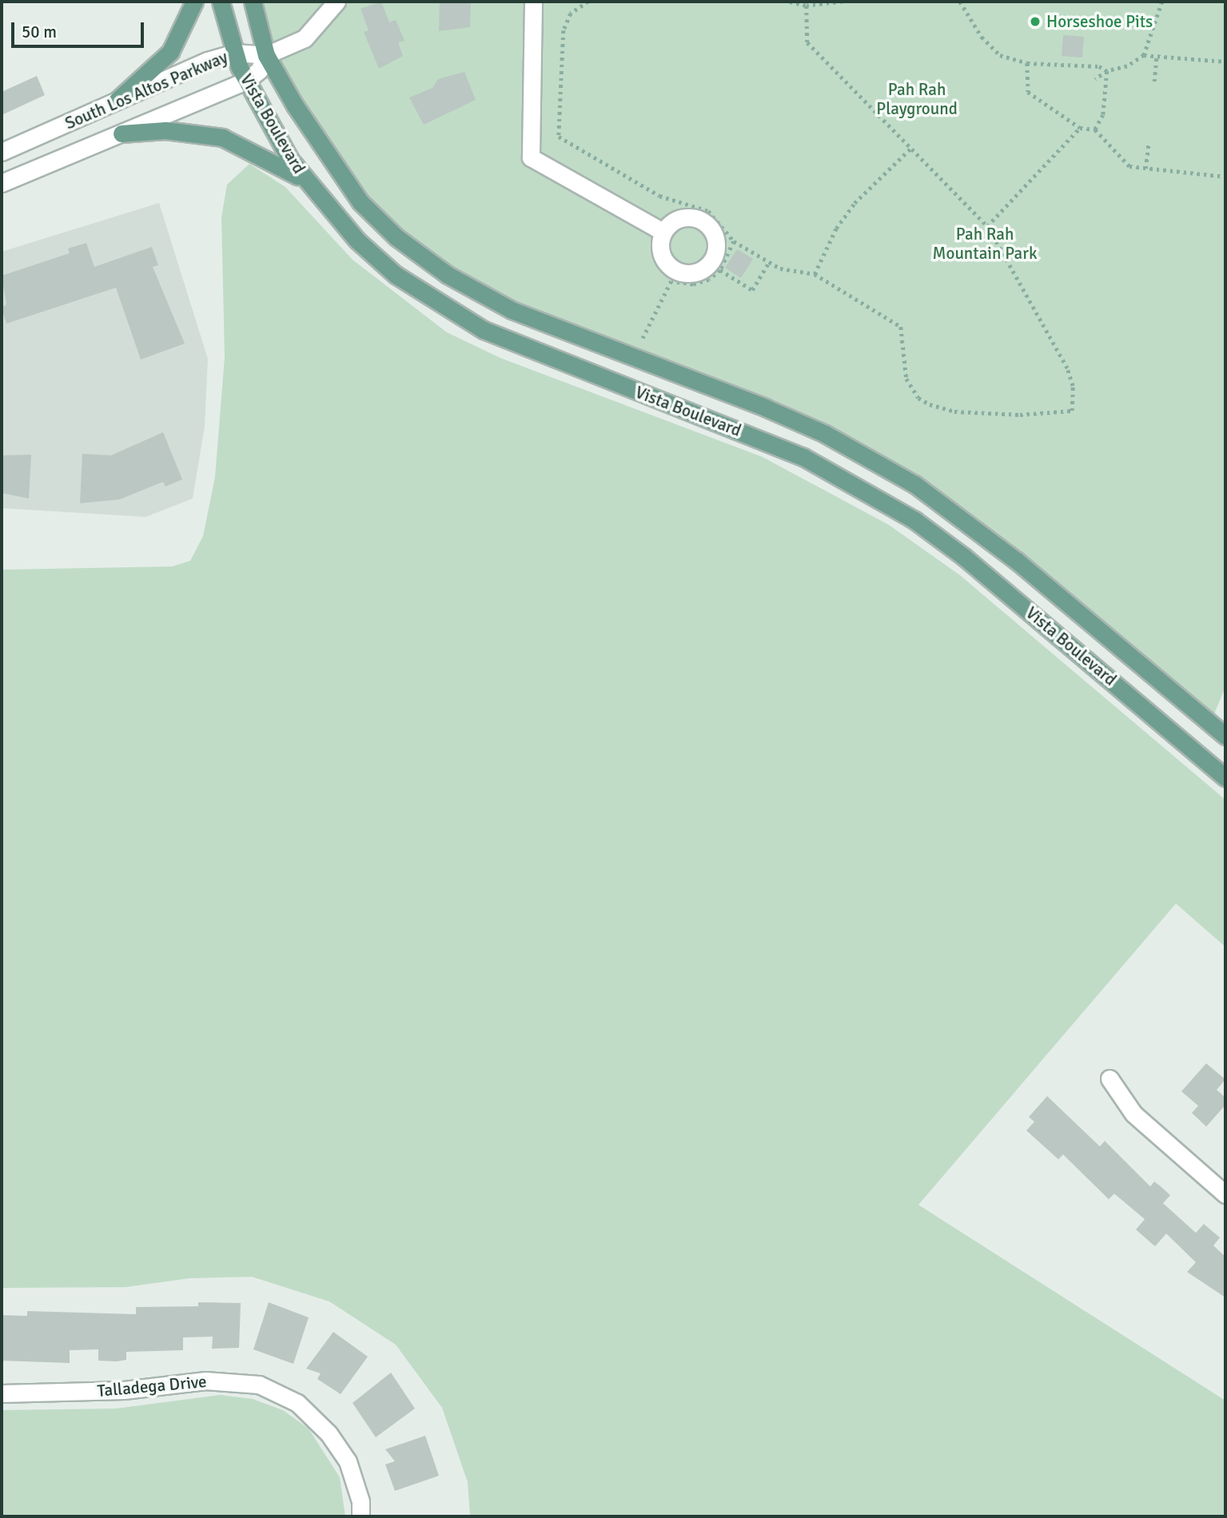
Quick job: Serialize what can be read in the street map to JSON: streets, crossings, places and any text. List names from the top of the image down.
{
  "streets": {
    "main road": ["Vista Boulevard"],
    "street": ["South Los Altos Parkway", "Talladega Drive"]
  },
  "crossings": [
    ["South Los Altos Parkway", "Vista Boulevard"]
  ],
  "parks": ["Pah Rah Playground", "Pah Rah Mountain Park"],
  "places": ["Horseshoe Pits"],
  "scale_bar": "50 m"
}
